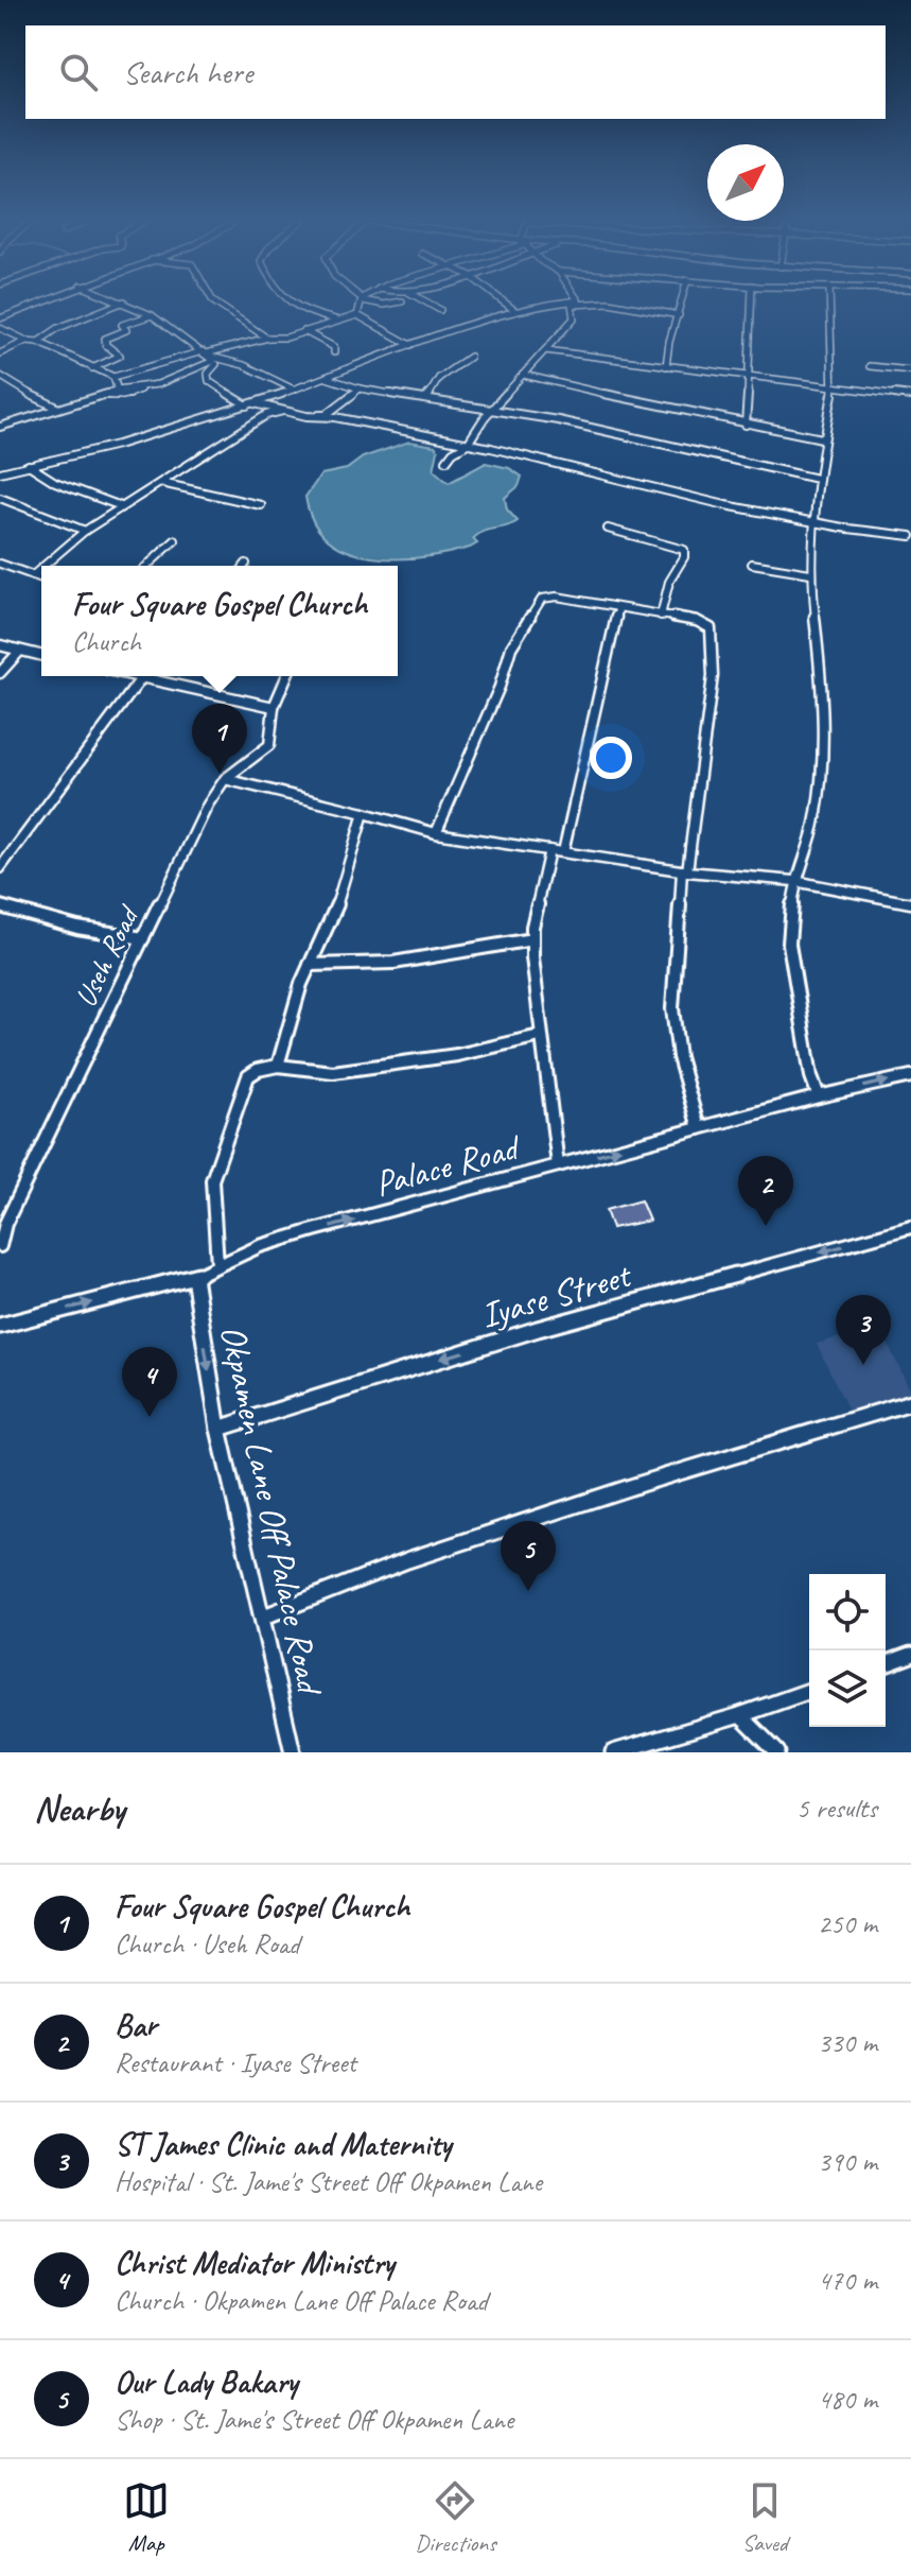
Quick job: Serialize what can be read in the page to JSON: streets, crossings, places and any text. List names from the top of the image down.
{
  "streets": {
    "street": [
      "Useh Road",
      "Palace Road",
      "Iyase Street",
      "Okpamen Lane Off Palace Road"
    ]
  },
  "crossings": [
    ["Palace Road", "Okpamen Lane Off Palace Road"],
    ["Iyase Street", "Okpamen Lane Off Palace Road"]
  ],
  "one_way": ["Palace Road", "Iyase Street"],
  "north": "top right",
  "page": {
    "search": "Search here",
    "popup": ["Four Square Gospel Church", "Church"],
    "pins": [
      "1",
      "2",
      "3",
      "4",
      "5"
    ],
    "heading": ["Nearby", "5 results"],
    "list": [
      {
        "mark": "1",
        "name": "Four Square Gospel Church",
        "note": "Church · Useh Road",
        "value": "250 m"
      },
      {
        "mark": "2",
        "name": "Bar",
        "note": "Restaurant · Iyase Street",
        "value": "330 m"
      },
      {
        "mark": "3",
        "name": "ST James Clinic and Maternity",
        "note": "Hospital · St. Jame's Street Off Okpamen Lane",
        "value": "390 m"
      },
      {
        "mark": "4",
        "name": "Christ Mediator Ministry",
        "note": "Church · Okpamen Lane Off Palace Road",
        "value": "470 m"
      },
      {
        "mark": "5",
        "name": "Our Lady Bakary",
        "note": "Shop · St. Jame's Street Off Okpamen Lane",
        "value": "480 m"
      }
    ],
    "nav": ["Map", "Directions", "Saved"]
  }
}
